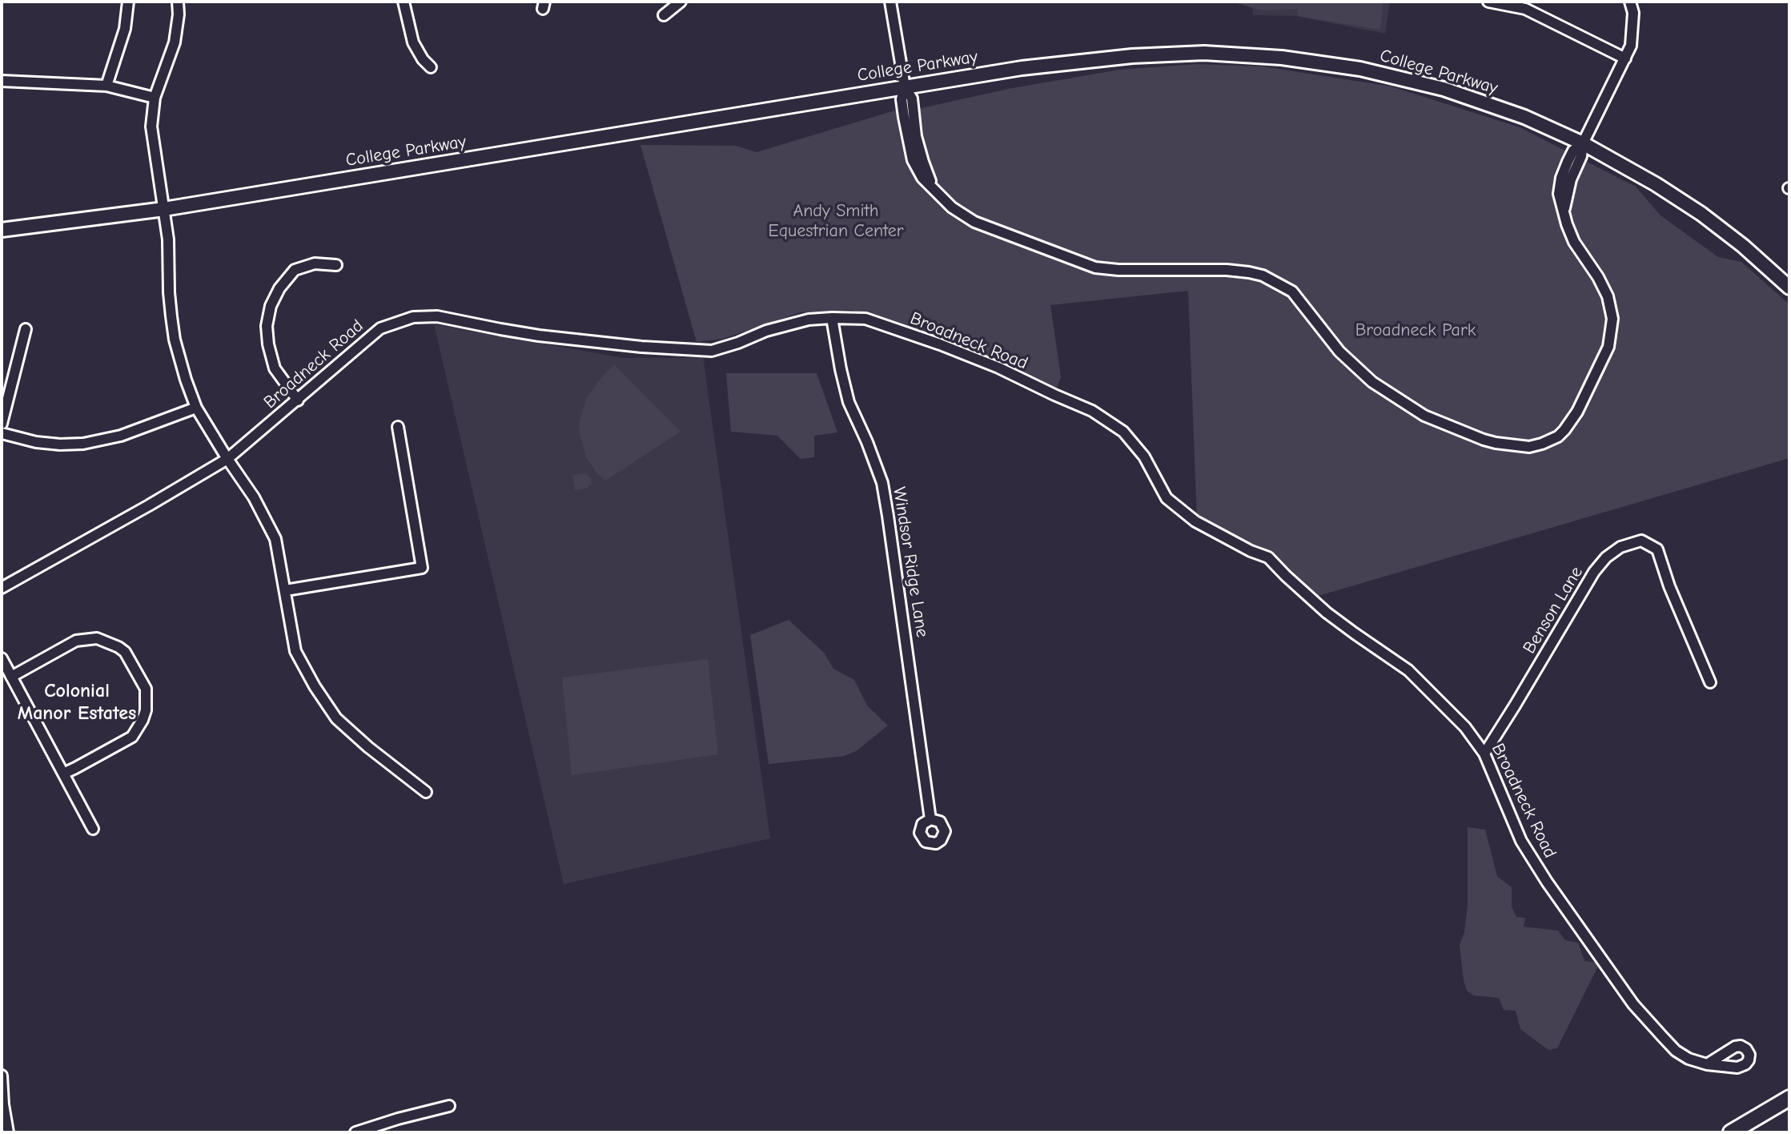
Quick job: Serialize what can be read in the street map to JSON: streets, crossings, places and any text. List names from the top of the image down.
{
  "streets": {
    "main road": ["College Parkway"],
    "street": ["Broadneck Road", "Windsor Ridge Lane", "Benson Lane"]
  },
  "crossings": [
    ["Broadneck Road", "Windsor Ridge Lane"],
    ["Broadneck Road", "Benson Lane"]
  ],
  "districts": ["Colonial Manor Estates"],
  "parks": ["Andy Smith Equestrian Center", "Broadneck Park"]
}
